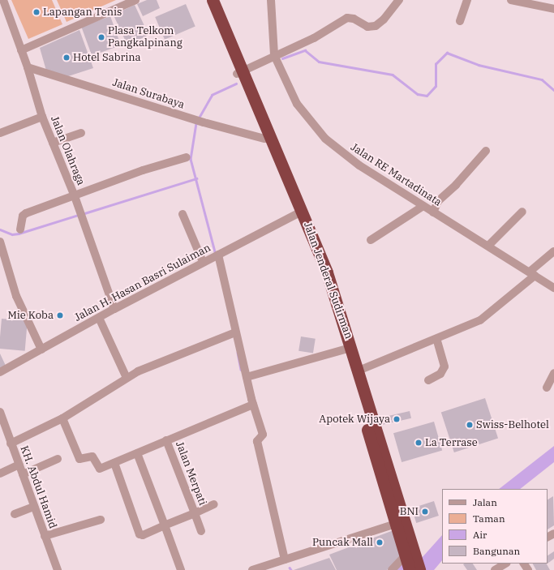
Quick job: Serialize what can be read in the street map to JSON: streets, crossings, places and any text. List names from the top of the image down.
{
  "streets": {
    "highway": ["Jalan Jenderal Sudirman"],
    "street": [
      "Jalan Surabaya",
      "Jalan Olahraga",
      "Jalan RE Martadinata",
      "Jalan H. Hasan Basri Sulaiman",
      "Jalan Merpati",
      "KH. Abdul Hamid"
    ]
  },
  "crossings": [
    ["Jalan Surabaya", "Jalan Olahraga"],
    ["Jalan Surabaya", "Jalan Jenderal Sudirman"],
    ["Jalan Olahraga", "Jalan H. Hasan Basri Sulaiman"],
    ["Jalan Jenderal Sudirman", "Jalan H. Hasan Basri Sulaiman"]
  ],
  "places": [
    "Lapangan Tenis",
    "Plasa Telkom Pangkalpinang",
    "Hotel Sabrina",
    "Mie Koba",
    "Apotek Wijaya",
    "Swiss-Belhotel",
    "La Terrase",
    "BNI",
    "Puncak Mall"
  ],
  "legend": [
    "Jalan",
    "Taman",
    "Air",
    "Bangunan"
  ]
}
